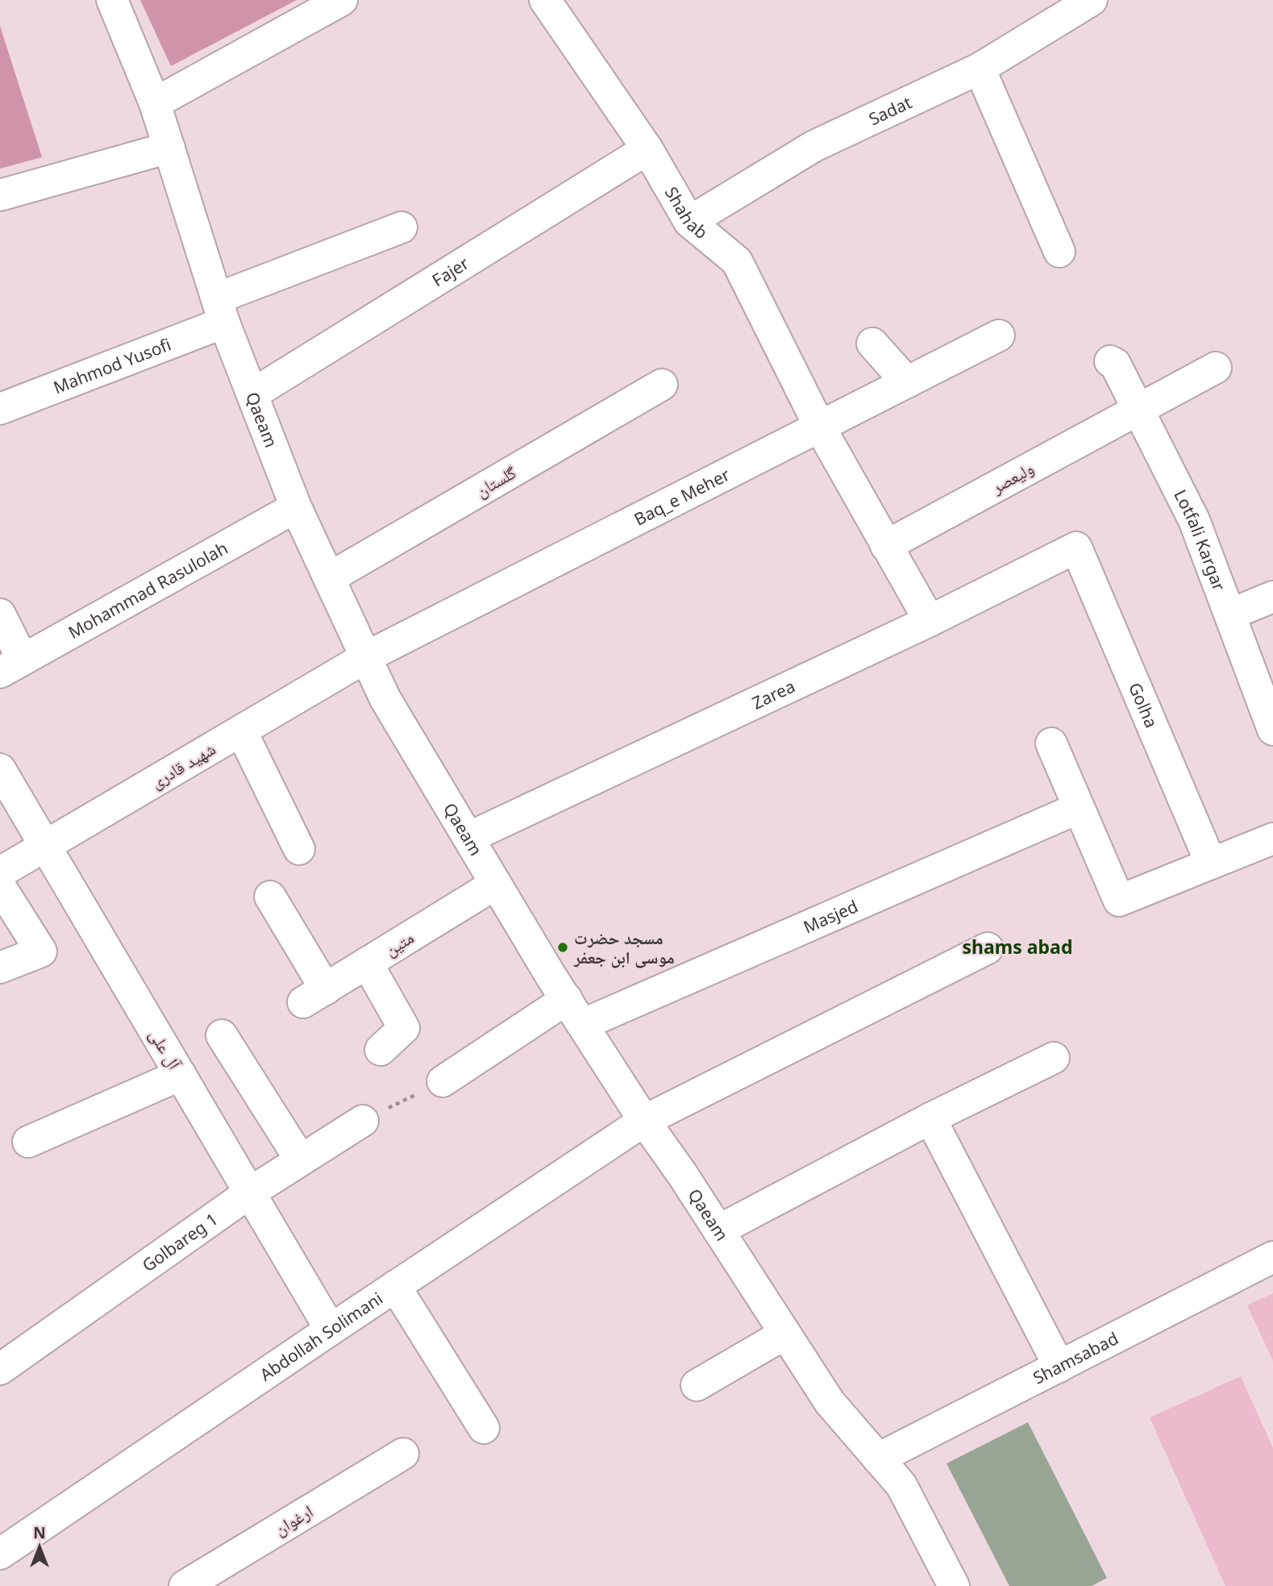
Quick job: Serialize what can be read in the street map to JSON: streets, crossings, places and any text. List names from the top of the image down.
{
  "streets": {
    "street": [
      "Sadat",
      "Shahab",
      "Fajer",
      "Mahmod Yusofi",
      "Qaeam",
      "ولیعصر",
      "گلستان",
      "Baq_e Meher",
      "Lotfali Kargar",
      "Mohammad Rasulolah",
      "Zarea",
      "Golha",
      "شهید قادری",
      "Masjed",
      "متین",
      "آل علی",
      "Golbareg 1",
      "Abdollah Solimani",
      "Shamsabad",
      "ارغوان"
    ]
  },
  "crossings": [
    ["Sadat", "Shahab"],
    ["Shahab", "Fajer"],
    ["Shahab", "ولیعصر"],
    ["Shahab", "Baq_e Meher"],
    ["Fajer", "Qaeam"],
    ["Mahmod Yusofi", "Qaeam"],
    ["Qaeam", "گلستان"],
    ["Qaeam", "Baq_e Meher"],
    ["Qaeam", "Mohammad Rasulolah"],
    ["Qaeam", "Zarea"],
    ["Qaeam", "شهید قادری"],
    ["Qaeam", "Masjed"],
    ["Qaeam", "متین"],
    ["Qaeam", "Abdollah Solimani"],
    ["Qaeam", "Shamsabad"],
    ["ولیعصر", "Lotfali Kargar"],
    ["Baq_e Meher", "شهید قادری"],
    ["Zarea", "Golha"],
    ["شهید قادری", "آل علی"],
    ["آل علی", "Golbareg 1"],
    ["آل علی", "Abdollah Solimani"]
  ],
  "districts": ["shams abad"],
  "places": ["مسجد حضرت موسی ابن جعفر"],
  "north": "top"
}
